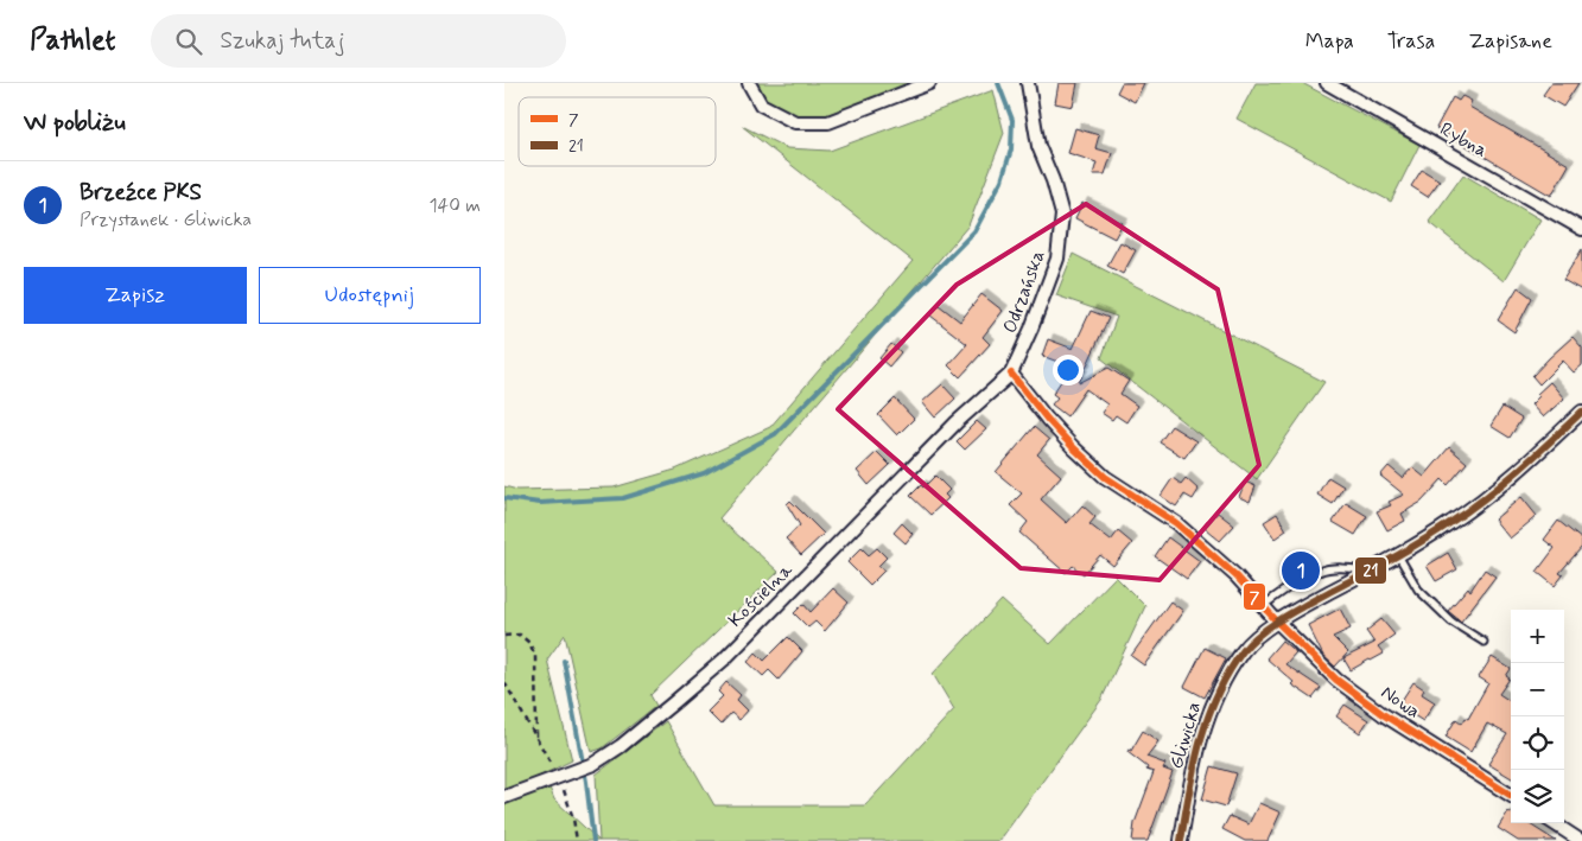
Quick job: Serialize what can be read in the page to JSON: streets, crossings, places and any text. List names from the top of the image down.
{
  "streets": {
    "street": [
      "Rybna",
      "Odrzańska",
      "Kościelna",
      "Nowa",
      "Gliwicka"
    ]
  },
  "crossings": [
    ["Odrzańska", "Kościelna"],
    ["Odrzańska", "Nowa"],
    ["Kościelna", "Nowa"],
    ["Nowa", "Gliwicka"]
  ],
  "lines": ["transit line 7", "transit line 21"],
  "legend": ["7", "21"],
  "page": {
    "header": "Pathlet",
    "search": "Szukaj tutaj",
    "nav": ["Mapa", "Trasa", "Zapisane"],
    "heading": "W pobliżu",
    "list": [
      {
        "mark": "1",
        "name": "Brzeźce PKS",
        "note": "Przystanek · Gliwicka",
        "value": "140 m"
      }
    ],
    "buttons": ["Zapisz", "Udostępnij"],
    "pins": "1",
    "map_buttons": ["+", "−"]
  }
}
